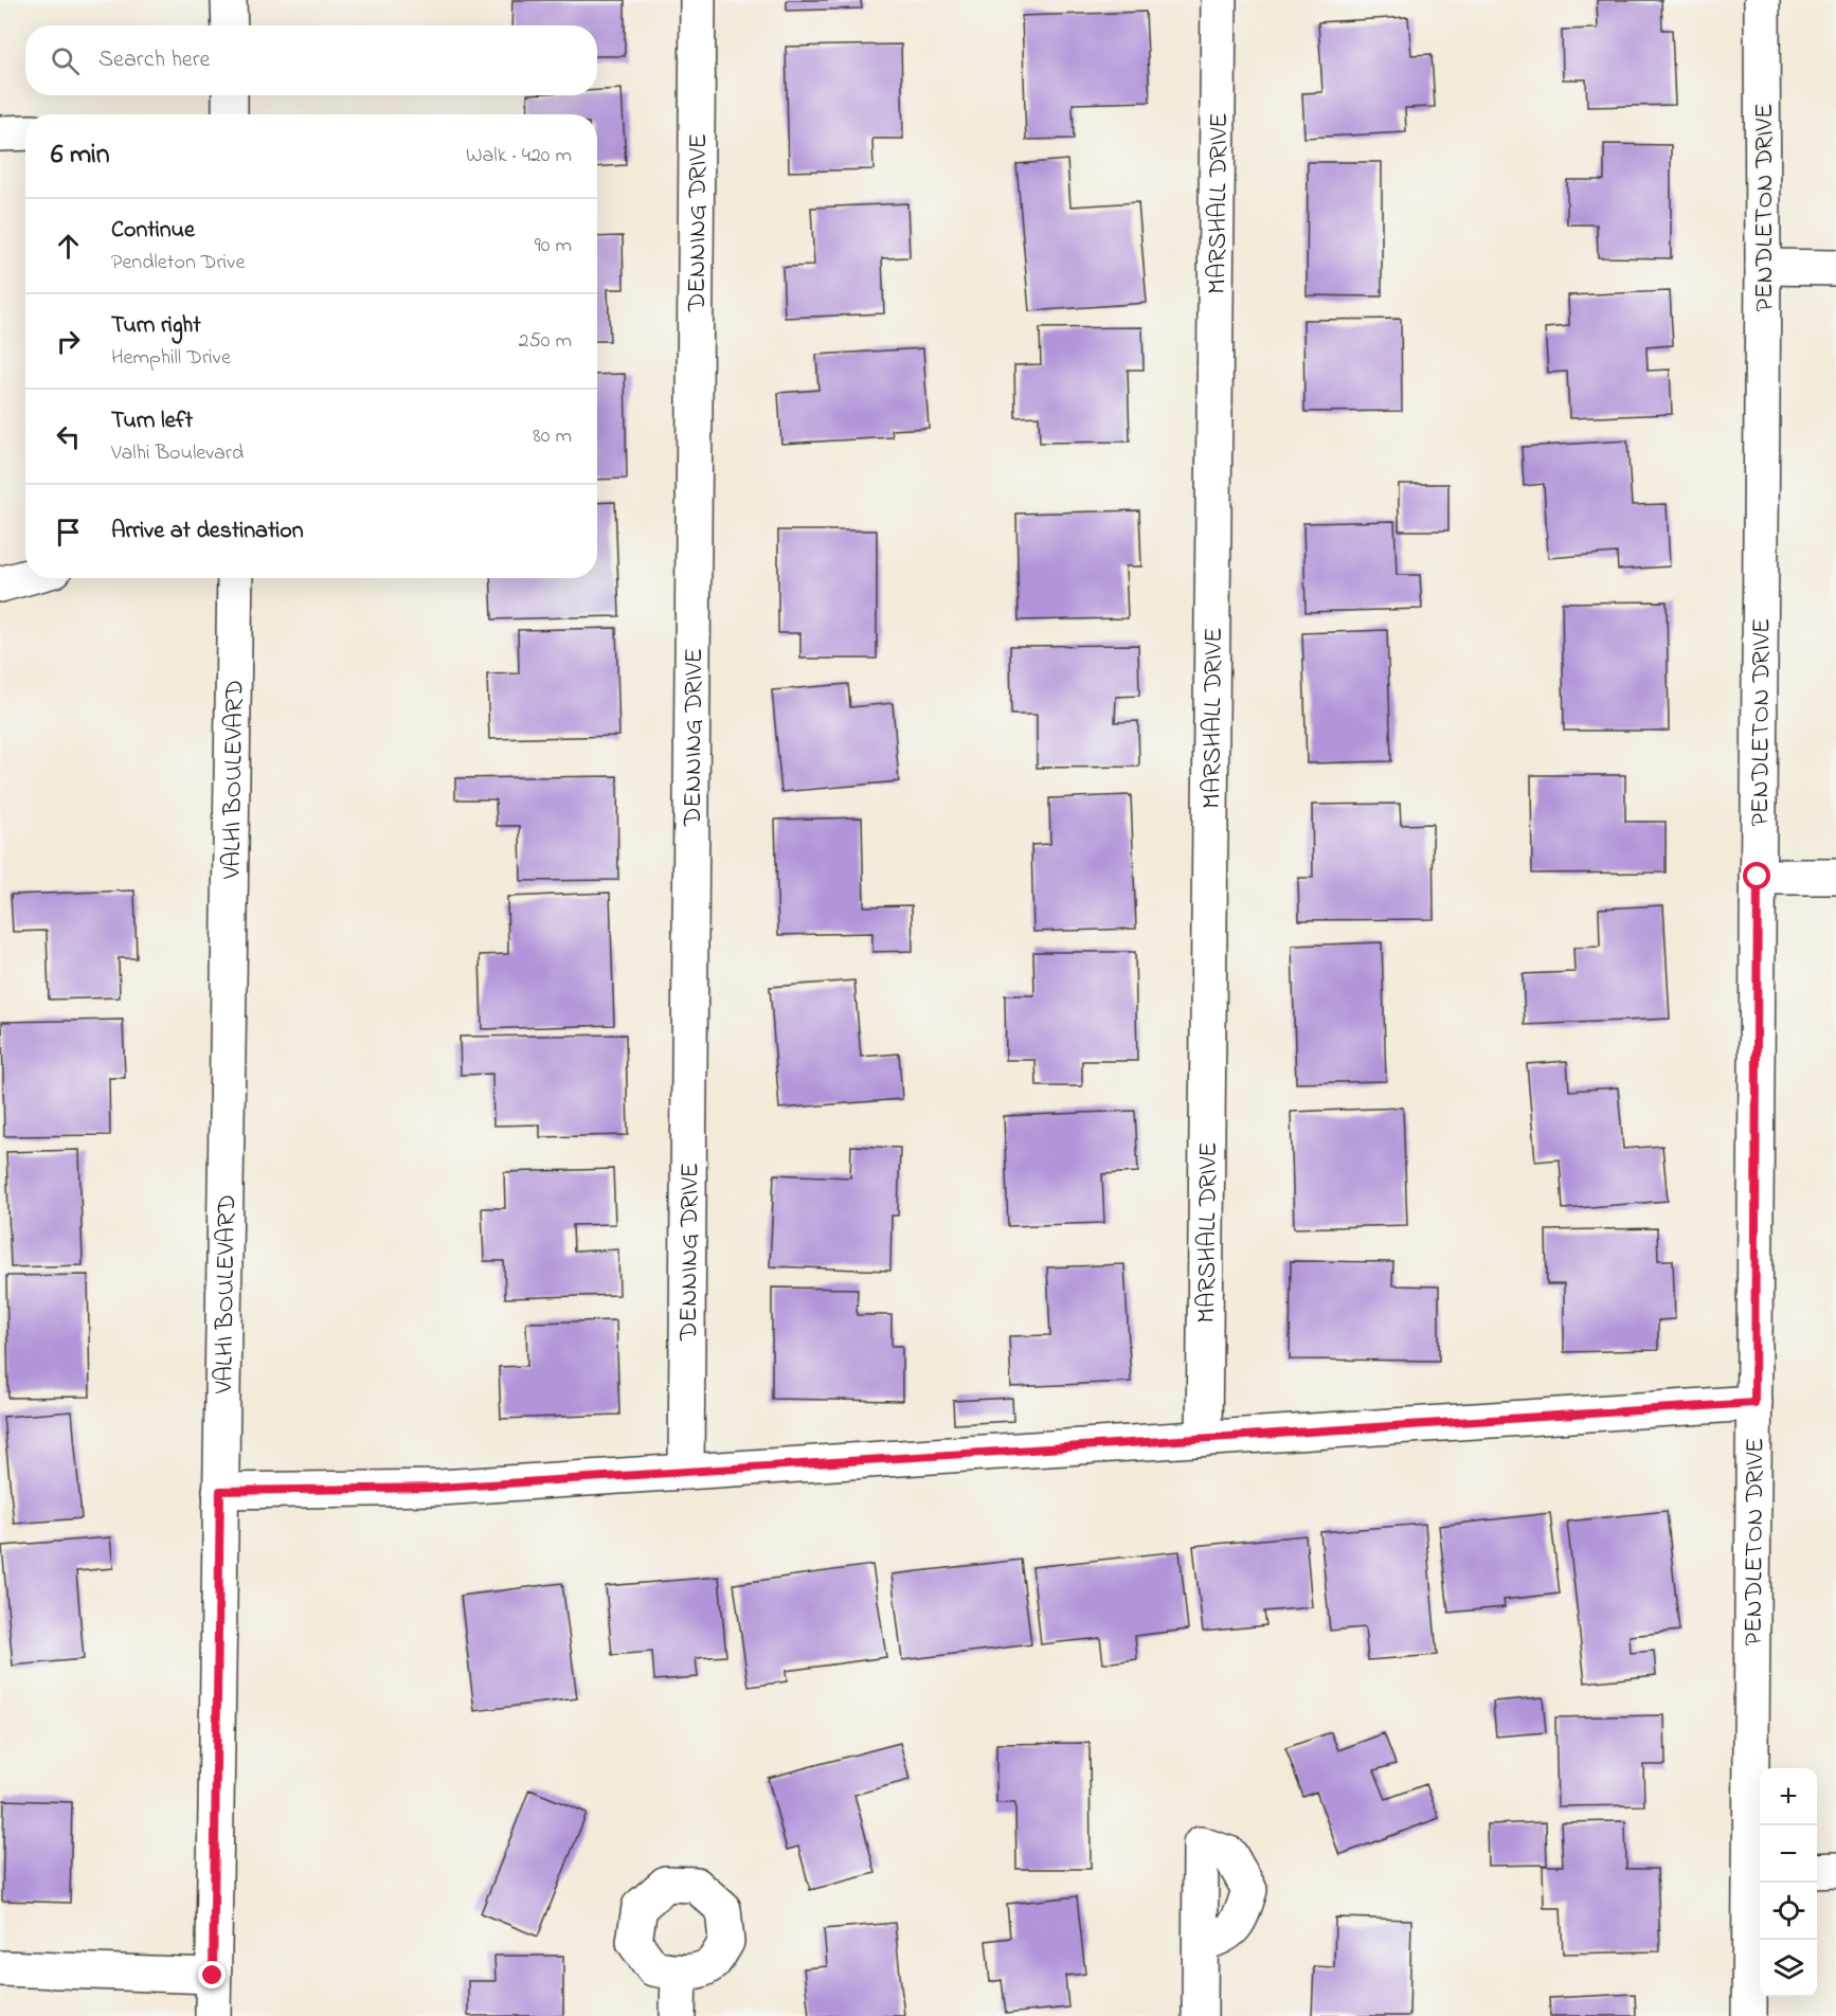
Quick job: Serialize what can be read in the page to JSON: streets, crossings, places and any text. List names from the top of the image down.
{
  "streets": {
    "street": [
      "MARSHALL DRIVE",
      "PENDLETON DRIVE",
      "DENNING DRIVE",
      "VALHI BOULEVARD"
    ]
  },
  "page": {
    "search": "Search here",
    "heading": ["6 min", "Walk · 420 m"],
    "list": [
      ["Continue", "Pendleton Drive", "90 m"],
      ["Turn right", "Hemphill Drive", "250 m"],
      ["Turn left", "Valhi Boulevard", "80 m"],
      "Arrive at destination"
    ],
    "map_buttons": ["+", "−"]
  }
}
